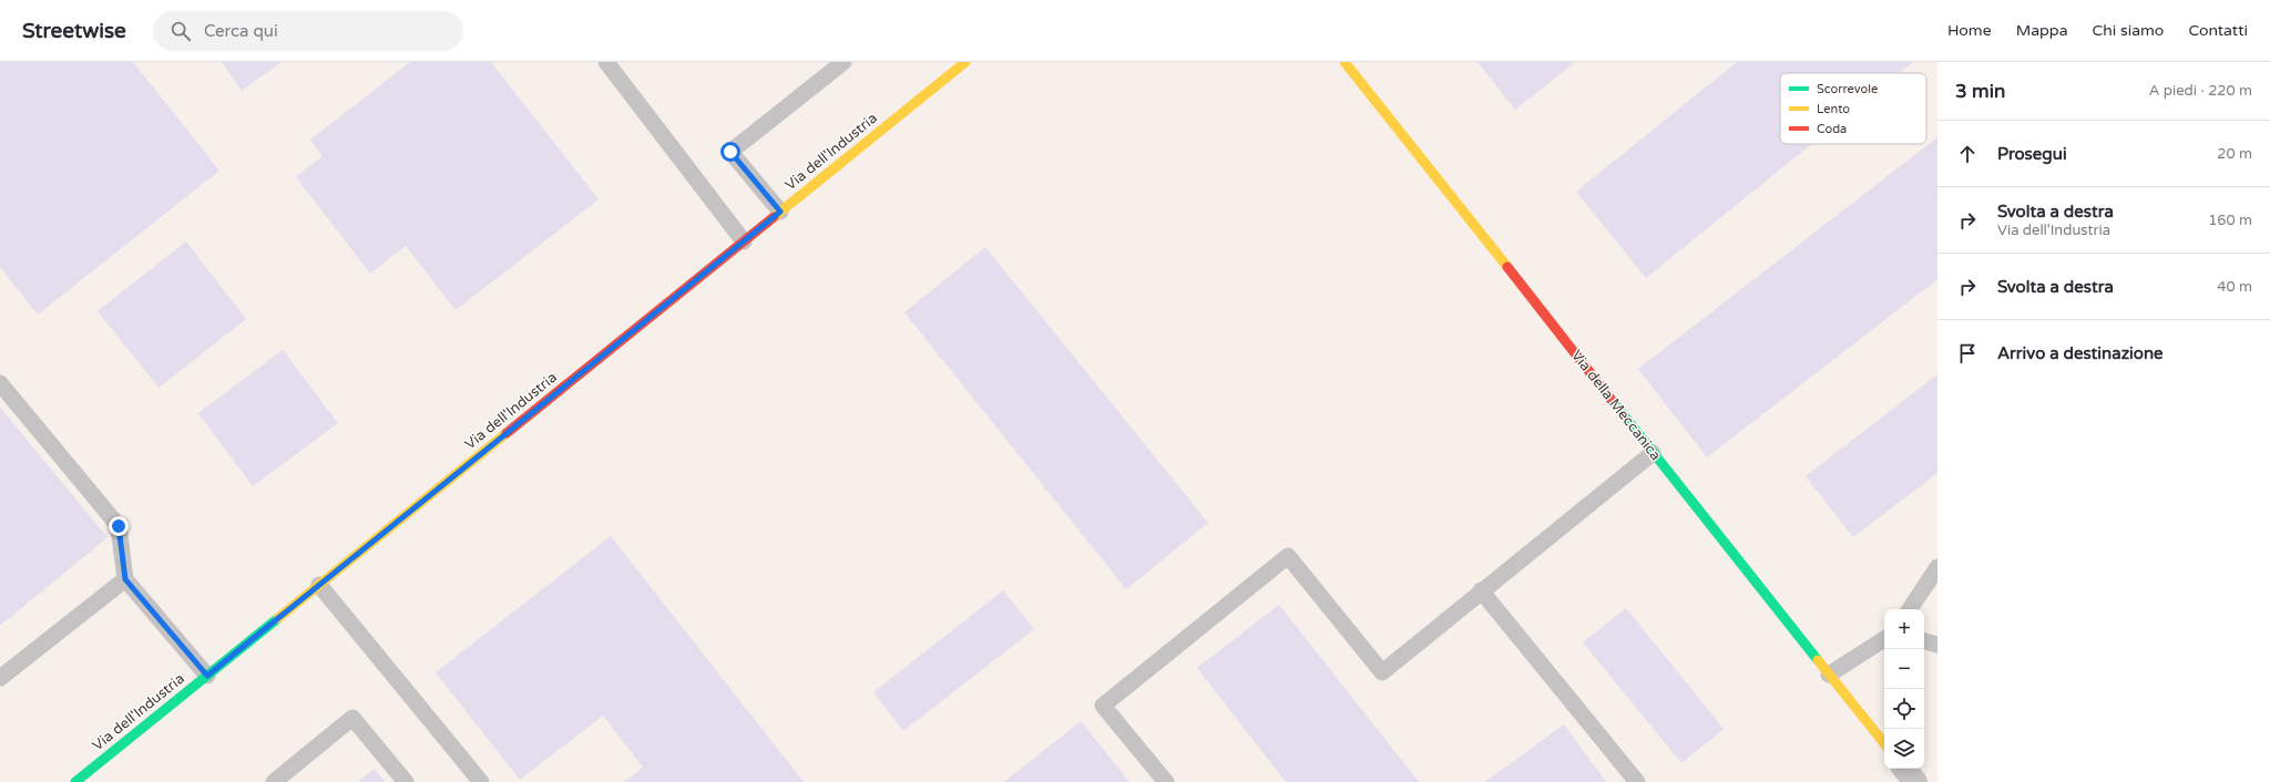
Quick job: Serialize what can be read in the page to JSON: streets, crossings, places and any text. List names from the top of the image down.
{
  "streets": {
    "street": ["Via dell'Industria", "Via della Meccanica"]
  },
  "legend": ["Scorrevole", "Lento", "Coda"],
  "page": {
    "header": "Streetwise",
    "search": "Cerca qui",
    "nav": [
      "Home",
      "Mappa",
      "Chi siamo",
      "Contatti"
    ],
    "heading": ["3 min", "A piedi · 220 m"],
    "list": [
      ["Prosegui", "20 m"],
      ["Svolta a destra", "Via dell'Industria", "160 m"],
      ["Svolta a destra", "40 m"],
      "Arrivo a destinazione"
    ],
    "map_buttons": ["+", "−"]
  }
}
